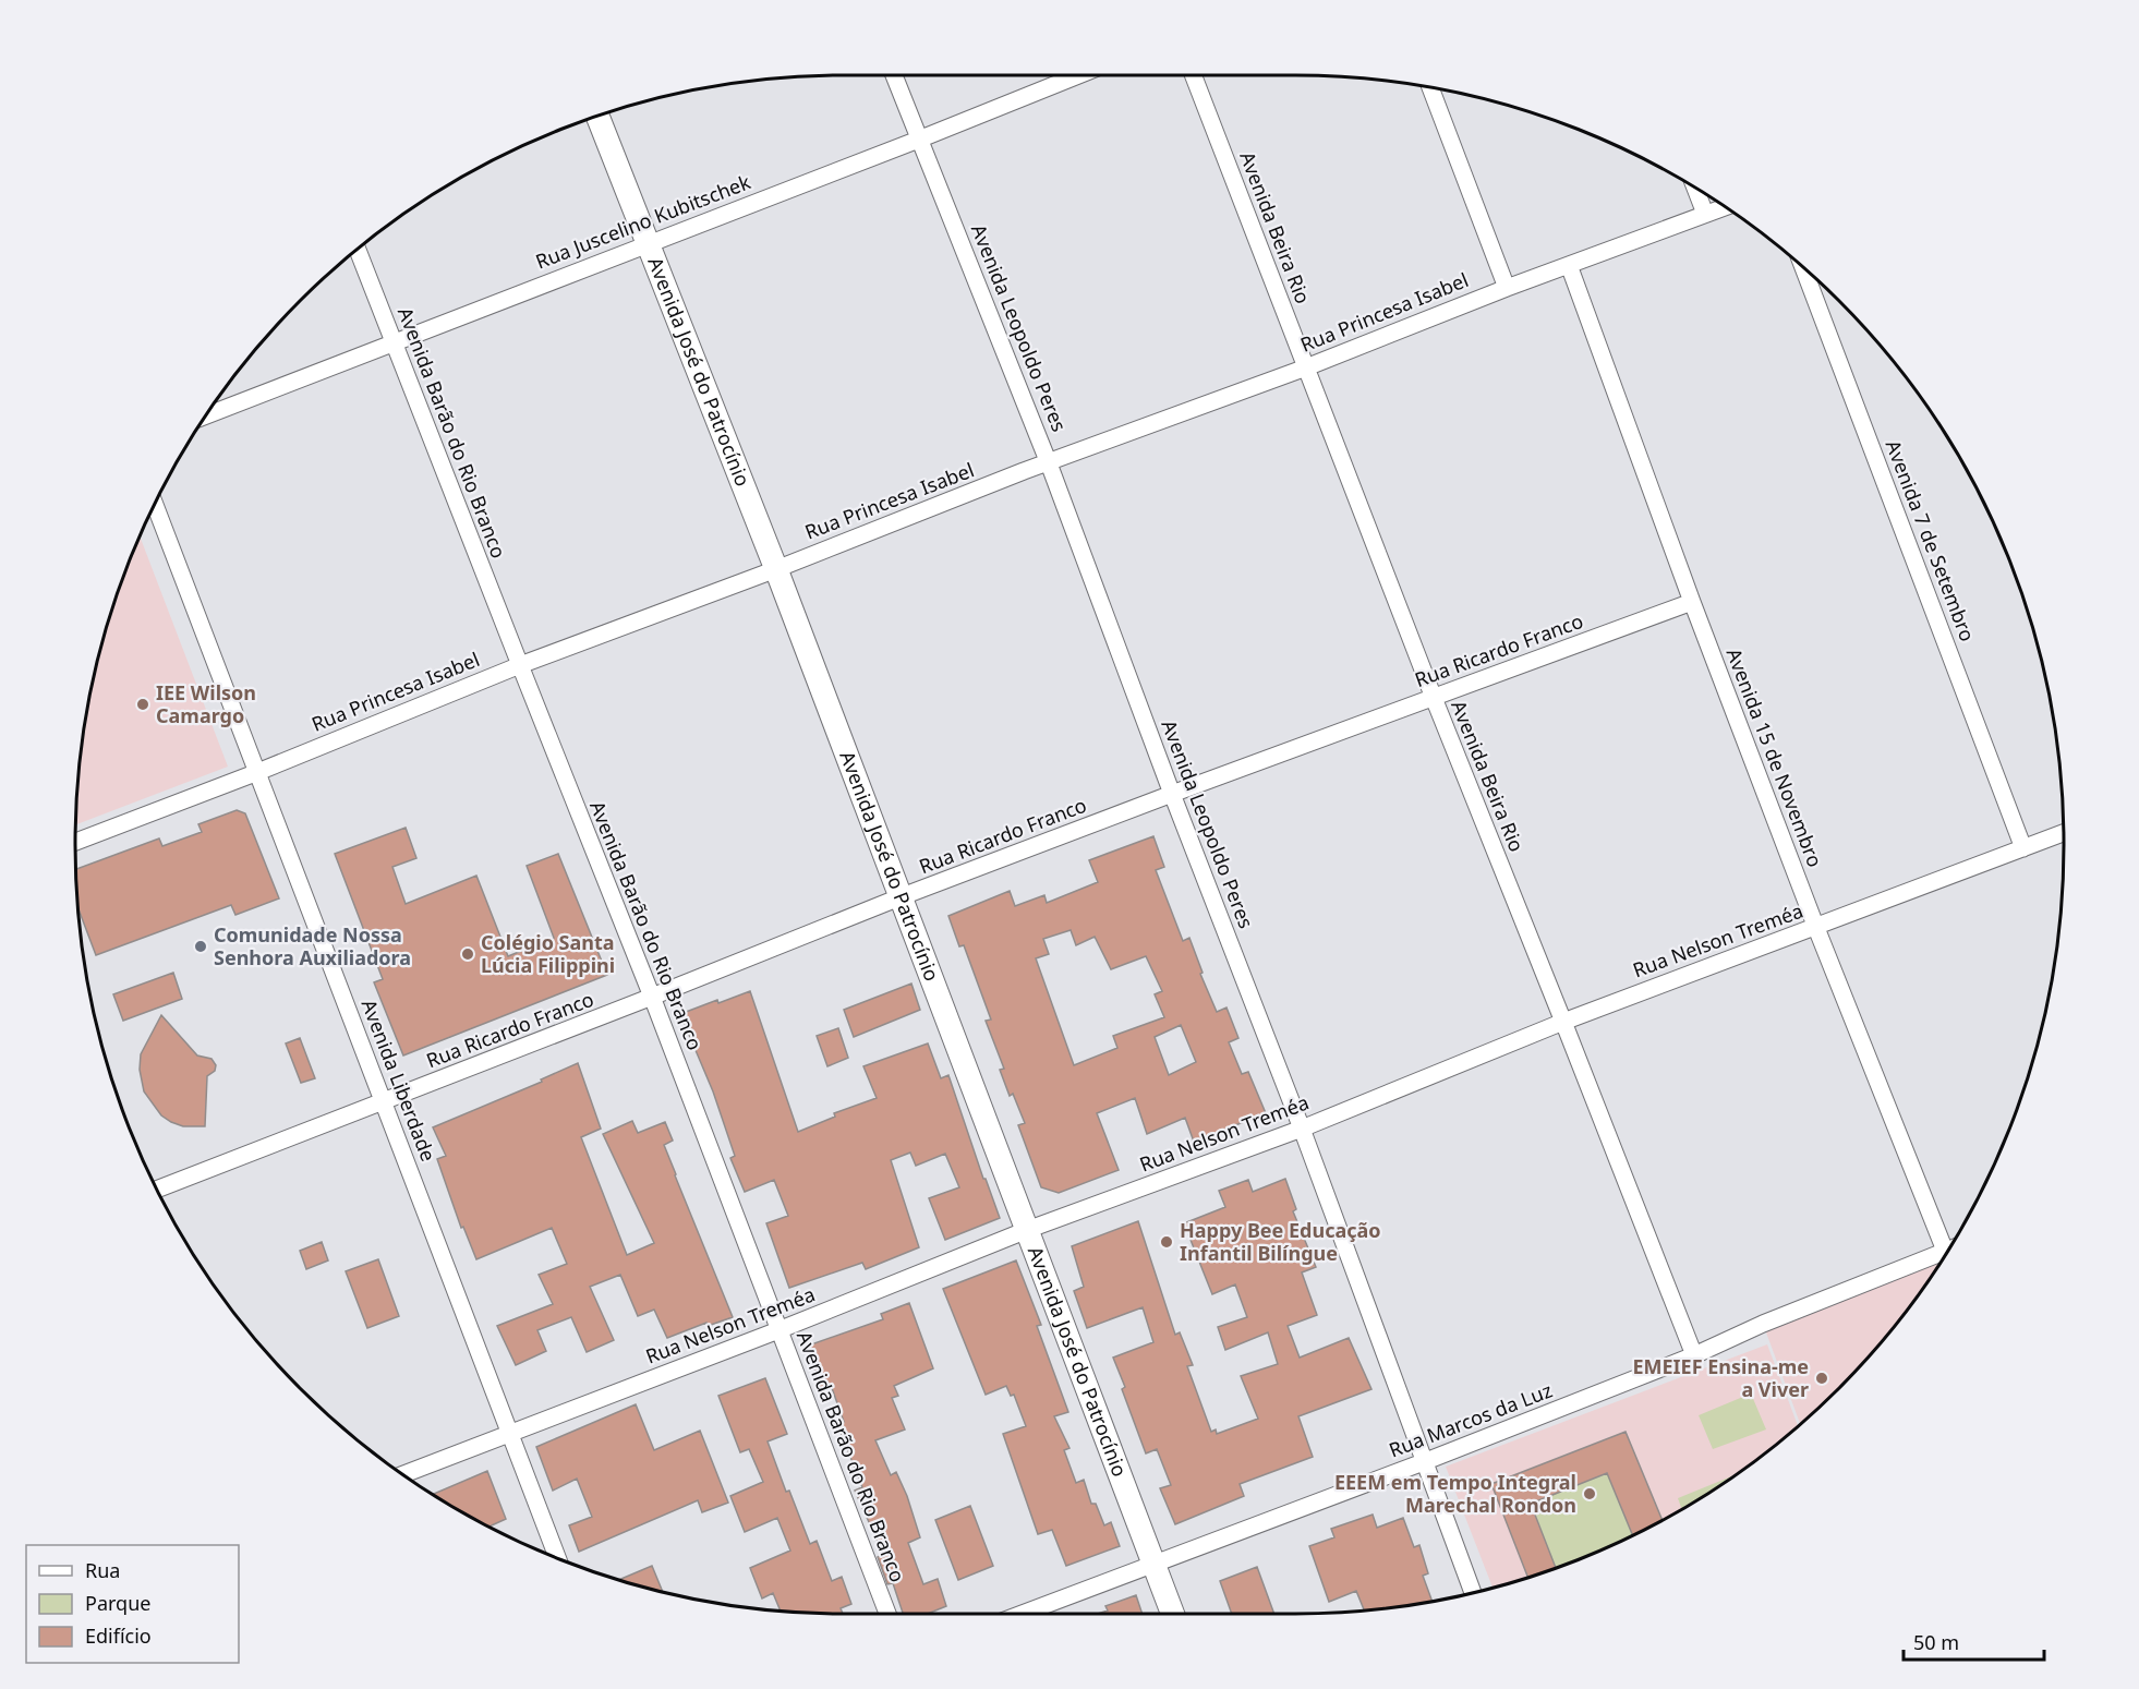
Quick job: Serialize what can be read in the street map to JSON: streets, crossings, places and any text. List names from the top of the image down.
{
  "streets": {
    "street": [
      "Rua Juscelino Kubitschek",
      "Avenida Beira Rio",
      "Rua Princesa Isabel",
      "Avenida Leopoldo Peres",
      "Avenida José do Patrocínio",
      "Avenida Barão do Rio Branco",
      "Avenida 7 de Setembro",
      "Rua Ricardo Franco",
      "Avenida 15 de Novembro",
      "Rua Nelson Treméa",
      "Avenida Liberdade",
      "Rua Marcos da Luz"
    ]
  },
  "crossings": [
    ["Rua Juscelino Kubitschek", "Avenida Leopoldo Peres"],
    ["Rua Juscelino Kubitschek", "Avenida José do Patrocínio"],
    ["Rua Juscelino Kubitschek", "Avenida Barão do Rio Branco"],
    ["Avenida Beira Rio", "Rua Princesa Isabel"],
    ["Avenida Beira Rio", "Rua Ricardo Franco"],
    ["Avenida Beira Rio", "Rua Nelson Treméa"],
    ["Avenida Beira Rio", "Rua Marcos da Luz"],
    ["Rua Princesa Isabel", "Avenida Leopoldo Peres"],
    ["Rua Princesa Isabel", "Avenida José do Patrocínio"],
    ["Rua Princesa Isabel", "Avenida Barão do Rio Branco"],
    ["Rua Princesa Isabel", "Avenida 15 de Novembro"],
    ["Rua Princesa Isabel", "Avenida Liberdade"],
    ["Avenida Leopoldo Peres", "Rua Ricardo Franco"],
    ["Avenida Leopoldo Peres", "Rua Nelson Treméa"],
    ["Avenida Leopoldo Peres", "Rua Marcos da Luz"],
    ["Avenida José do Patrocínio", "Rua Ricardo Franco"],
    ["Avenida José do Patrocínio", "Rua Nelson Treméa"],
    ["Avenida José do Patrocínio", "Rua Marcos da Luz"],
    ["Avenida Barão do Rio Branco", "Rua Ricardo Franco"],
    ["Avenida Barão do Rio Branco", "Rua Nelson Treméa"],
    ["Avenida 7 de Setembro", "Rua Nelson Treméa"],
    ["Rua Ricardo Franco", "Avenida 15 de Novembro"],
    ["Rua Ricardo Franco", "Avenida Liberdade"],
    ["Avenida 15 de Novembro", "Rua Nelson Treméa"],
    ["Rua Nelson Treméa", "Avenida Liberdade"]
  ],
  "places": [
    "IEE Wilson Camargo",
    "Comunidade Nossa Senhora Auxiliadora",
    "Colégio Santa Lúcia Filippini",
    "Happy Bee Educação Infantil Bilíngue",
    "EMEIEF Ensina-me a Viver",
    "EEEM em Tempo Integral Marechal Rondon"
  ],
  "legend": ["Rua", "Parque", "Edifício"],
  "scale_bar": "50 m"
}
